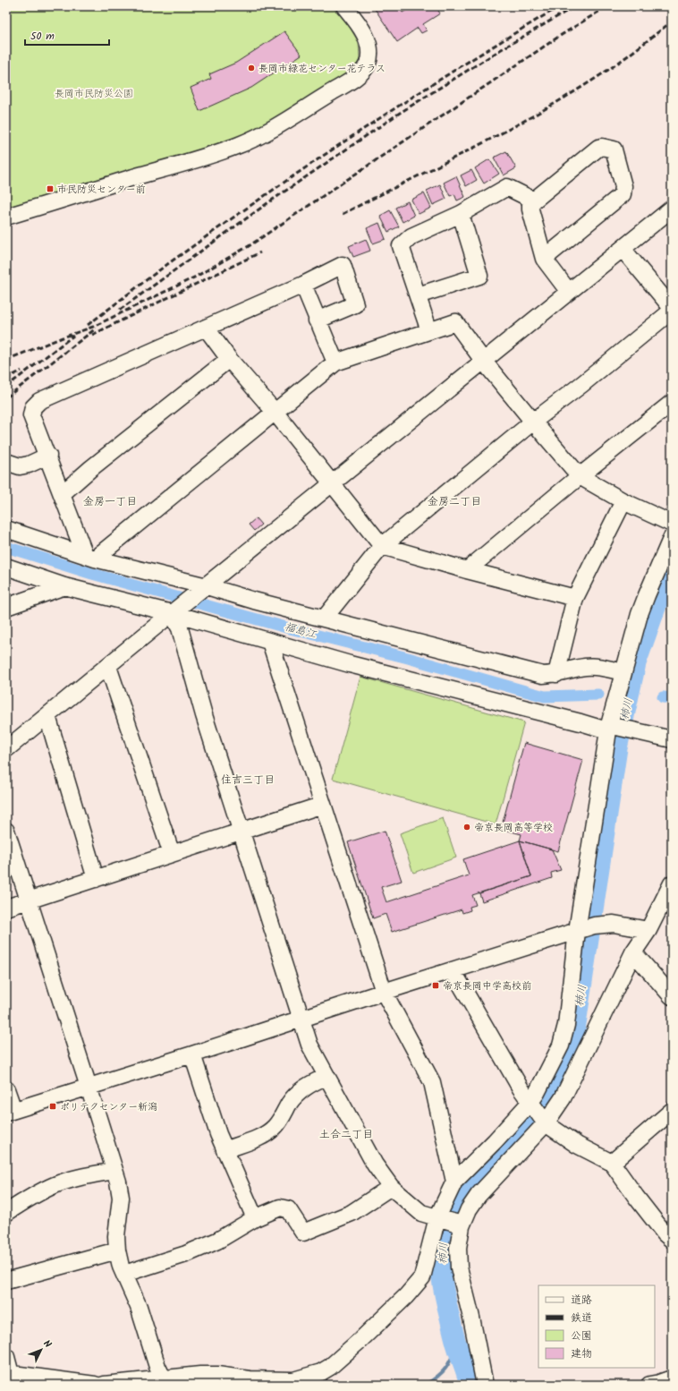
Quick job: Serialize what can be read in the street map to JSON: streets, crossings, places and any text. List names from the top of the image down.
{
  "districts": [
    "金房一丁目",
    "金房二丁目",
    "住吉三丁目",
    "土合二丁目"
  ],
  "water": ["福島江", "柿川"],
  "parks": ["長岡市民防災公園"],
  "places": {
    "other": ["長岡市緑花センター花テラス", "帝京長岡高等学校"],
    "transit": ["市民防災センター前", "帝京長岡中学高校前", "ポリテクセンター新潟"]
  },
  "legend": [
    "道路",
    "鉄道",
    "公園",
    "建物"
  ],
  "scale_bar": "50 m",
  "north": "top right"
}
